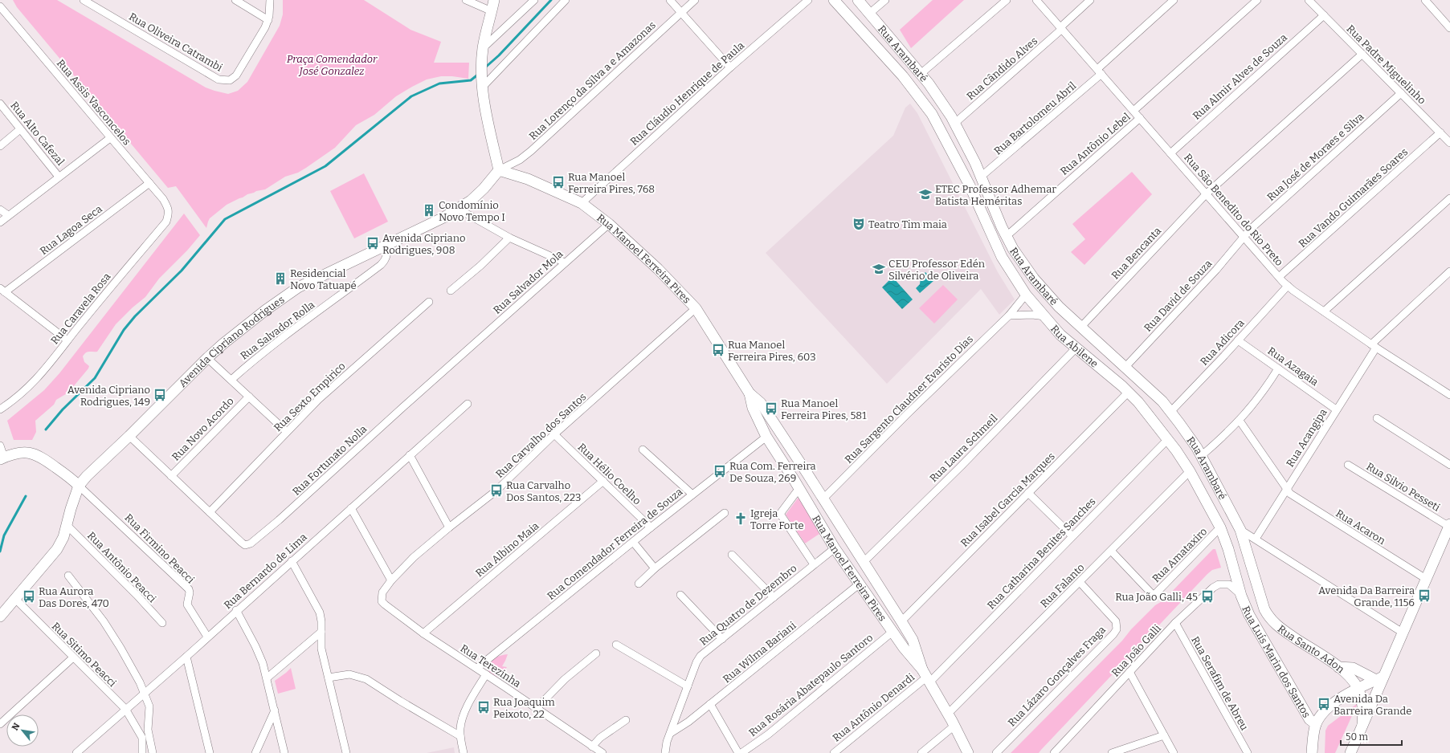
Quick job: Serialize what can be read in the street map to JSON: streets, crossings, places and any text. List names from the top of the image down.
{
  "streets": {
    "main road": [
      "Rua Arambaré",
      "Rua Manoel Ferreira Pires",
      "Avenida Cipriano Rodrigues",
      "Rua Abilene",
      "Rua Santo Adon",
      "Rua Luís Marin dos Santos"
    ],
    "street": [
      "Rua Oliveira Catrambi",
      "Rua Padre Miguelinho",
      "Rua Cândido Alves",
      "Rua Almir Alves de Souza",
      "Rua Lorenço da Silva a e Amazonas",
      "Rua Cláudio Henrique de Paula",
      "Rua Assis Vasconcelos",
      "Rua Bartolomeu Abril",
      "Rua Alto Cafezal",
      "Rua Antônio Lebel",
      "Rua José de Moraes e Silva",
      "Rua Vando Guimarães Soares",
      "Rua São Benedito do Rio Preto",
      "Rua Lagoa Seca",
      "Rua Bencanta",
      "Rua Salvador Mola",
      "Rua David de Souza",
      "Rua Caravela Rosa",
      "Rua Salvador Rolla",
      "Rua Adicora",
      "Rua Azagaia",
      "Rua Sexto Empirico",
      "Rua Sargento Claudner Evaristo Dias",
      "Rua Novo Acordo",
      "Rua Carvalho dos Santos",
      "Rua Acangipa",
      "Rua Laura Schmeil",
      "Rua Fortunato Nolla",
      "Rua Hélio Coelho",
      "Rua Silvio Pesseti",
      "Rua Isabel Garcia Marques",
      "Rua Acaron",
      "Rua Comendador Ferreira de Souza",
      "Rua Firmino Peacci",
      "Rua Albino Maia",
      "Rua Catharina Benites Sanches",
      "Rua Amataxiro",
      "Rua Antônio Peacci",
      "Rua Bernardo de Lima",
      "Rua Falanto",
      "Rua Quatro de Dezembro",
      "Rua João Galli",
      "Rua Wilma Bariani",
      "Rua Sitimo Peacci",
      "Rua Terezinha",
      "Rua Lázaro Gonçalves Fraga",
      "Rua Serafim de Abreu",
      "Rua Rosária Abatepaulo Santoro",
      "Rua Antônio Denardi"
    ]
  },
  "crossings": [
    ["Rua Arambaré", "Rua Cândido Alves"],
    ["Rua Arambaré", "Rua Bartolomeu Abril"],
    ["Rua Arambaré", "Rua Antônio Lebel"],
    ["Rua Arambaré", "Rua Bencanta"],
    ["Rua Arambaré", "Rua David de Souza"],
    ["Rua Arambaré", "Rua Adicora"],
    ["Rua Arambaré", "Rua Abilene"],
    ["Rua Arambaré", "Rua Sargento Claudner Evaristo Dias"],
    ["Rua Arambaré", "Rua Isabel Garcia Marques"],
    ["Rua Arambaré", "Rua Catharina Benites Sanches"],
    ["Rua Arambaré", "Rua Amataxiro"],
    ["Rua Arambaré", "Rua Falanto"],
    ["Rua Arambaré", "Rua Santo Adon"],
    ["Rua Arambaré", "Rua João Galli"],
    ["Rua Arambaré", "Rua Luís Marin dos Santos"],
    ["Rua Padre Miguelinho", "Rua Almir Alves de Souza"],
    ["Rua Padre Miguelinho", "Rua José de Moraes e Silva"],
    ["Rua Padre Miguelinho", "Rua Vando Guimarães Soares"],
    ["Rua Padre Miguelinho", "Rua Bencanta"],
    ["Rua Cândido Alves", "Rua São Benedito do Rio Preto"],
    ["Rua Almir Alves de Souza", "Rua São Benedito do Rio Preto"],
    ["Rua Lorenço da Silva a e Amazonas", "Rua Manoel Ferreira Pires"],
    ["Rua Lorenço da Silva a e Amazonas", "Avenida Cipriano Rodrigues"],
    ["Rua Cláudio Henrique de Paula", "Rua Manoel Ferreira Pires"],
    ["Rua Assis Vasconcelos", "Rua Lagoa Seca"],
    ["Rua Assis Vasconcelos", "Rua Caravela Rosa"],
    ["Rua Bartolomeu Abril", "Rua São Benedito do Rio Preto"],
    ["Rua Antônio Lebel", "Rua São Benedito do Rio Preto"],
    ["Rua José de Moraes e Silva", "Rua São Benedito do Rio Preto"],
    ["Rua José de Moraes e Silva", "Rua David de Souza"],
    ["Rua Vando Guimarães Soares", "Rua São Benedito do Rio Preto"],
    ["Rua São Benedito do Rio Preto", "Rua Bencanta"],
    ["Rua São Benedito do Rio Preto", "Rua David de Souza"],
    ["Rua São Benedito do Rio Preto", "Rua Adicora"],
    ["Rua São Benedito do Rio Preto", "Rua Acangipa"],
    ["Rua Manoel Ferreira Pires", "Rua Salvador Mola"],
    ["Rua Manoel Ferreira Pires", "Avenida Cipriano Rodrigues"],
    ["Rua Manoel Ferreira Pires", "Rua Sargento Claudner Evaristo Dias"],
    ["Rua Manoel Ferreira Pires", "Rua Carvalho dos Santos"],
    ["Rua Manoel Ferreira Pires", "Rua Laura Schmeil"],
    ["Rua Manoel Ferreira Pires", "Rua Isabel Garcia Marques"],
    ["Rua Manoel Ferreira Pires", "Rua Comendador Ferreira de Souza"],
    ["Rua Manoel Ferreira Pires", "Rua Catharina Benites Sanches"],
    ["Rua Manoel Ferreira Pires", "Rua Falanto"],
    ["Rua Manoel Ferreira Pires", "Rua Quatro de Dezembro"],
    ["Rua Manoel Ferreira Pires", "Rua Wilma Bariani"],
    ["Rua Manoel Ferreira Pires", "Rua Rosária Abatepaulo Santoro"],
    ["Rua Manoel Ferreira Pires", "Rua Antônio Denardi"],
    ["Rua Salvador Mola", "Rua Fortunato Nolla"],
    ["Rua Salvador Rolla", "Avenida Cipriano Rodrigues"],
    ["Avenida Cipriano Rodrigues", "Rua Fortunato Nolla"],
    ["Avenida Cipriano Rodrigues", "Rua Firmino Peacci"],
    ["Rua Adicora", "Rua Azagaia"],
    ["Rua Abilene", "Rua Sargento Claudner Evaristo Dias"],
    ["Rua Abilene", "Rua Laura Schmeil"],
    ["Rua Abilene", "Rua Isabel Garcia Marques"],
    ["Rua Azagaia", "Rua Acangipa"],
    ["Rua Sexto Empirico", "Rua Fortunato Nolla"],
    ["Rua Novo Acordo", "Rua Fortunato Nolla"],
    ["Rua Carvalho dos Santos", "Rua Hélio Coelho"],
    ["Rua Carvalho dos Santos", "Rua Terezinha"],
    ["Rua Acangipa", "Rua Acaron"],
    ["Rua Hélio Coelho", "Rua Comendador Ferreira de Souza"],
    ["Rua Hélio Coelho", "Rua Albino Maia"],
    ["Rua Comendador Ferreira de Souza", "Rua Terezinha"],
    ["Rua Firmino Peacci", "Rua Bernardo de Lima"],
    ["Rua Albino Maia", "Rua Terezinha"],
    ["Rua Catharina Benites Sanches", "Rua Antônio Denardi"],
    ["Rua Amataxiro", "Rua Falanto"],
    ["Rua Bernardo de Lima", "Rua Sitimo Peacci"],
    ["Rua Falanto", "Rua Lázaro Gonçalves Fraga"],
    ["Rua Quatro de Dezembro", "Rua Wilma Bariani"],
    ["Rua João Galli", "Rua Luís Marin dos Santos"],
    ["Rua João Galli", "Rua Serafim de Abreu"]
  ],
  "parks": ["Praça Comendador José Gonzalez"],
  "places": {
    "bus stop": [
      "Rua Manoel Ferreira Pires, 768",
      "Avenida Cipriano Rodrigues, 908",
      "Rua Manoel Ferreira Pires, 603",
      "Avenida Cipriano Rodrigues, 149",
      "Rua Manoel Ferreira Pires, 581",
      "Rua Com. Ferreira De Souza, 269",
      "Rua Carvalho Dos Santos, 223",
      "Avenida Da Barreira Grande, 1156",
      "Rua Aurora Das Dores, 470",
      "Rua João Galli, 45",
      "Avenida Da Barreira Grande",
      "Rua Joaquim Peixoto, 22"
    ],
    "school or university": ["ETEC Professor Adhemar Batista Heméritas", "CEU Professor Edén Silvério de Oliveira"],
    "building": ["Condomínio Novo Tempo I", "Residencial Novo Tatuapé"],
    "theatre": ["Teatro Tim maia"],
    "church": ["Igreja Torre Forte"]
  },
  "scale_bar": "50 m",
  "north": "top left"
}
